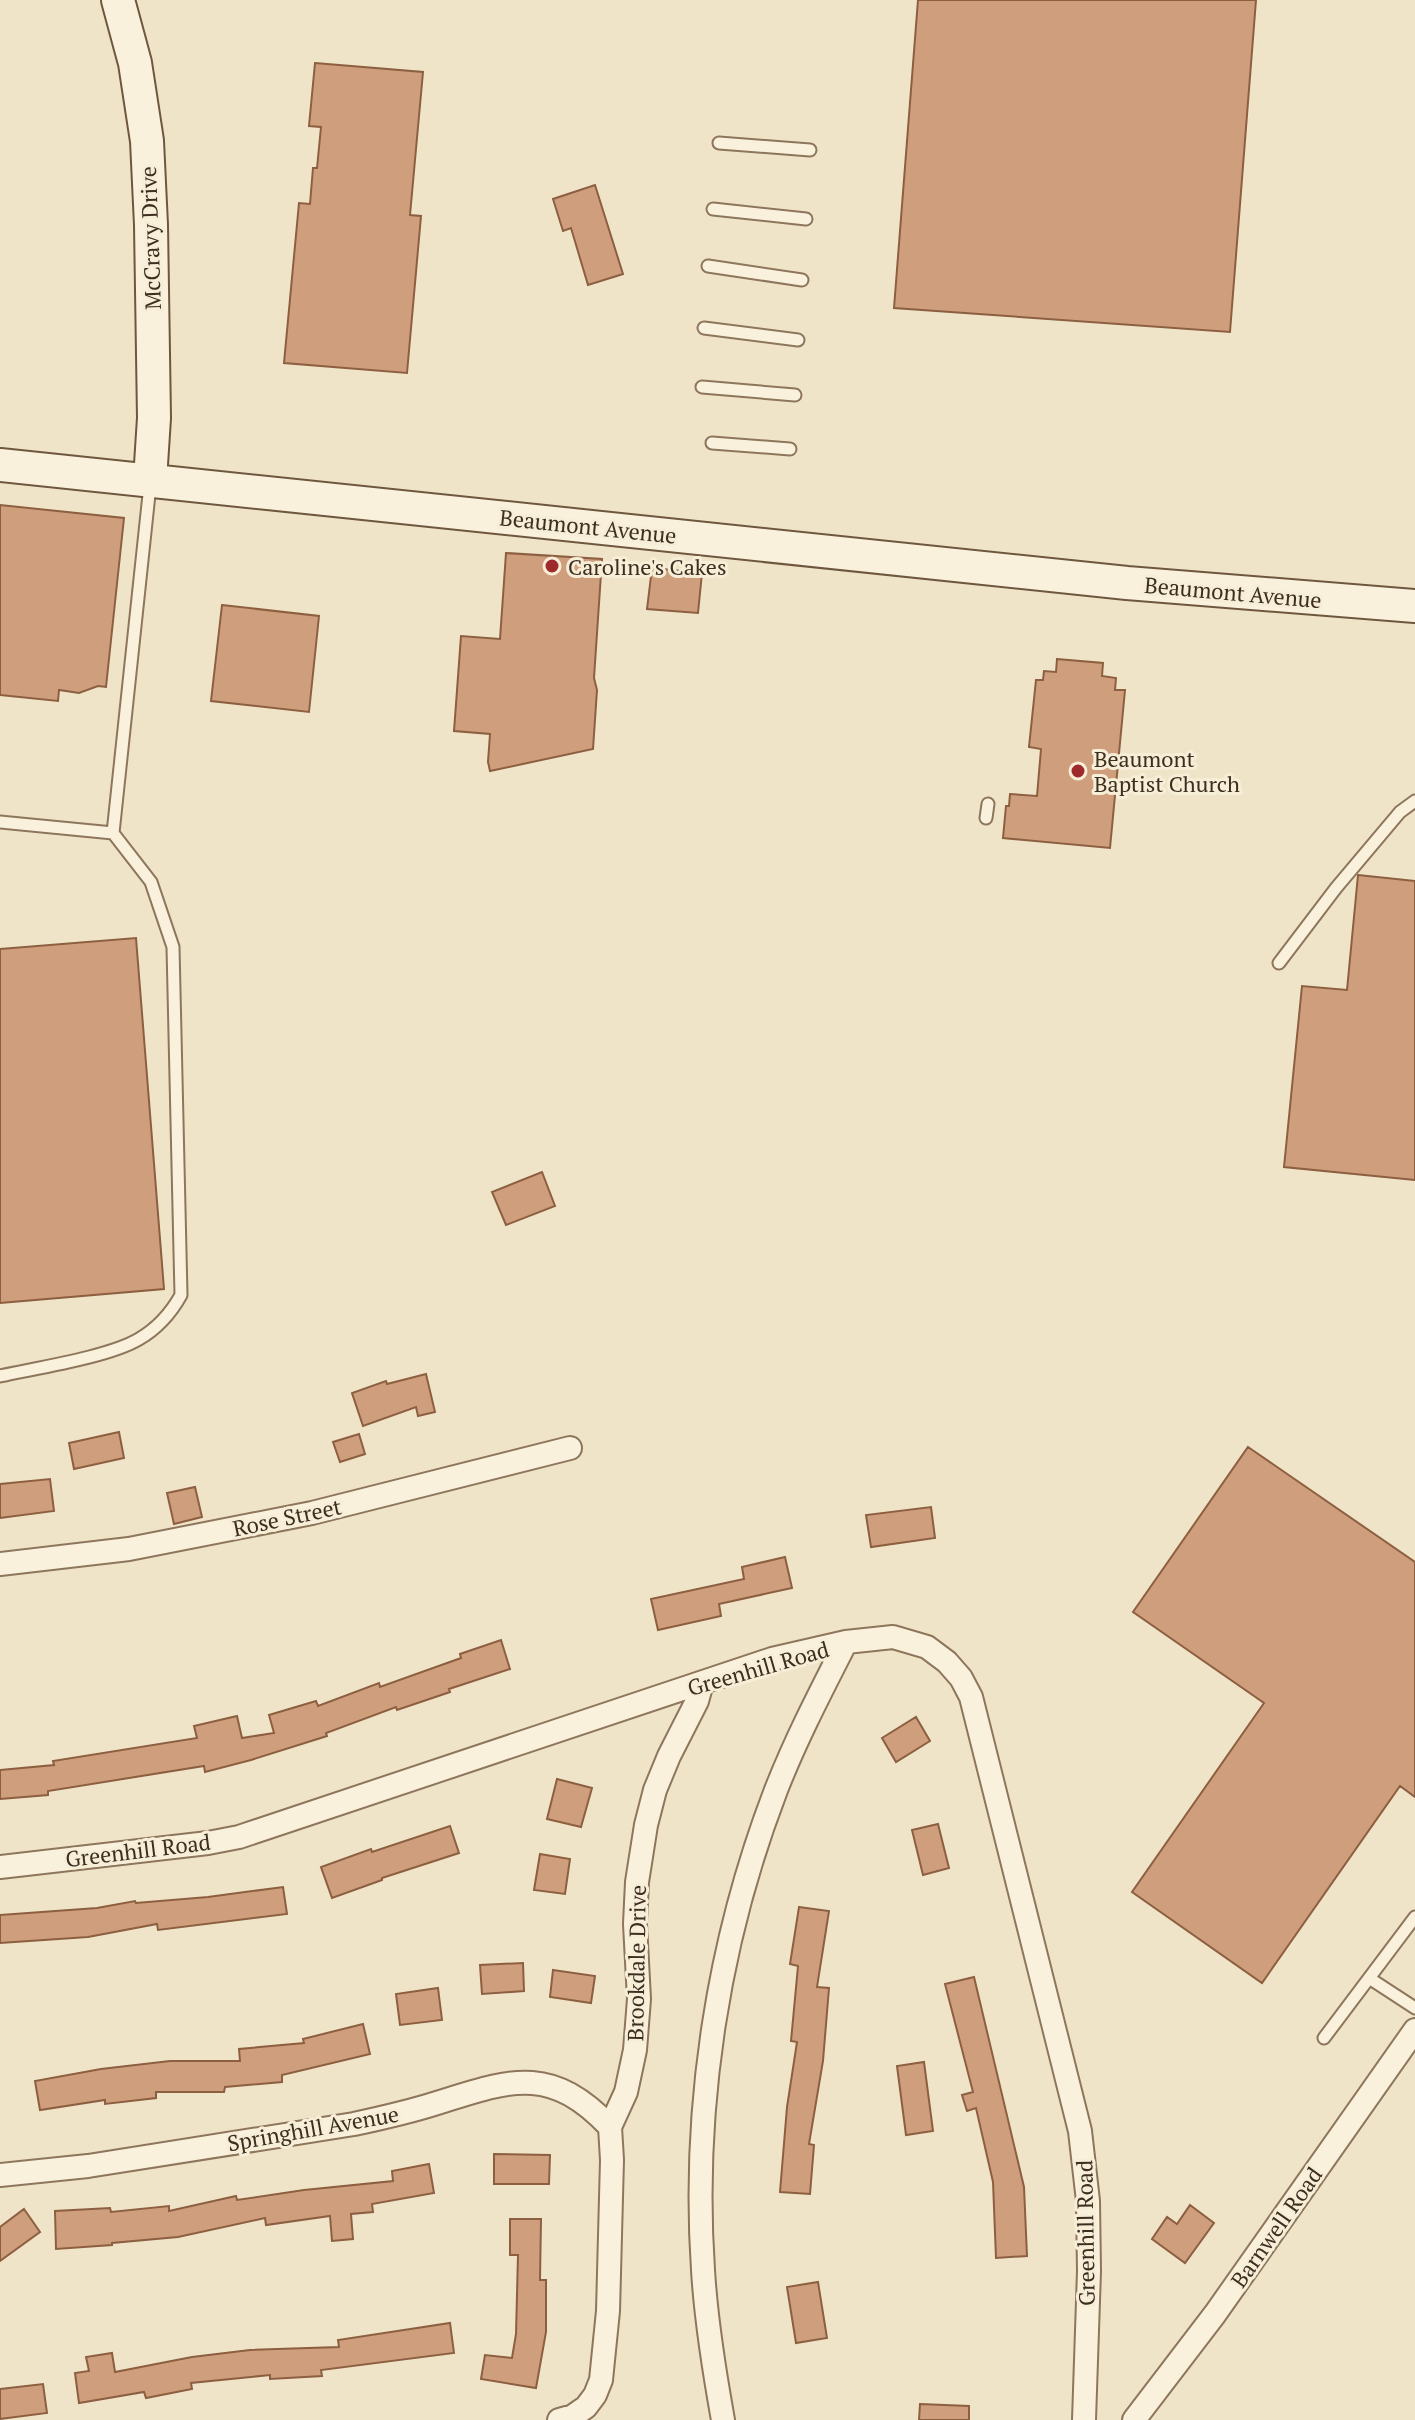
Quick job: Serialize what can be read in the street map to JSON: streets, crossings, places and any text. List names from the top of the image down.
{
  "streets": {
    "street": [
      "McCravy Drive",
      "Beaumont Avenue",
      "Rose Street",
      "Greenhill Road",
      "Brookdale Drive",
      "Springhill Avenue",
      "Barnwell Road"
    ]
  },
  "crossings": [
    ["McCravy Drive", "Beaumont Avenue"],
    ["Greenhill Road", "Brookdale Drive"],
    ["Brookdale Drive", "Springhill Avenue"]
  ],
  "places": ["Caroline's Cakes", "Beaumont Baptist Church"]
}
